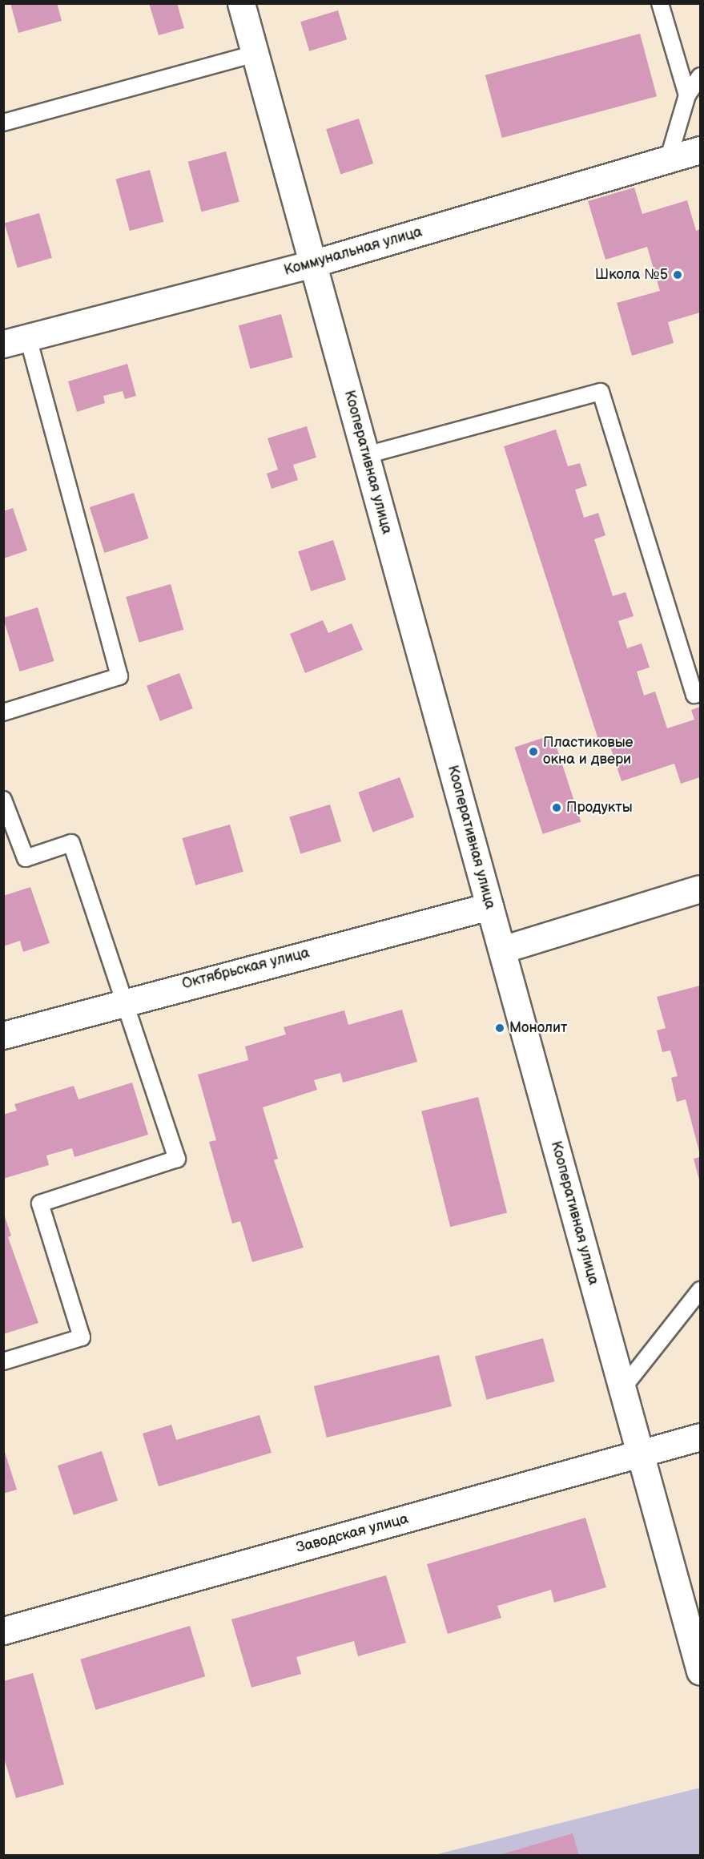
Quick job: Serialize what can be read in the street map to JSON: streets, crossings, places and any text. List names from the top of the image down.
{
  "streets": {
    "street": [
      "Коммунальная улица",
      "Кооперативная улица",
      "Октябрьская улица",
      "Заводская улица"
    ]
  },
  "crossings": [
    ["Коммунальная улица", "Кооперативная улица"],
    ["Кооперативная улица", "Октябрьская улица"],
    ["Кооперативная улица", "Заводская улица"]
  ],
  "places": [
    "Школа №5",
    "Пластиковые окна и двери",
    "Продукты",
    "Монолит"
  ]
}
